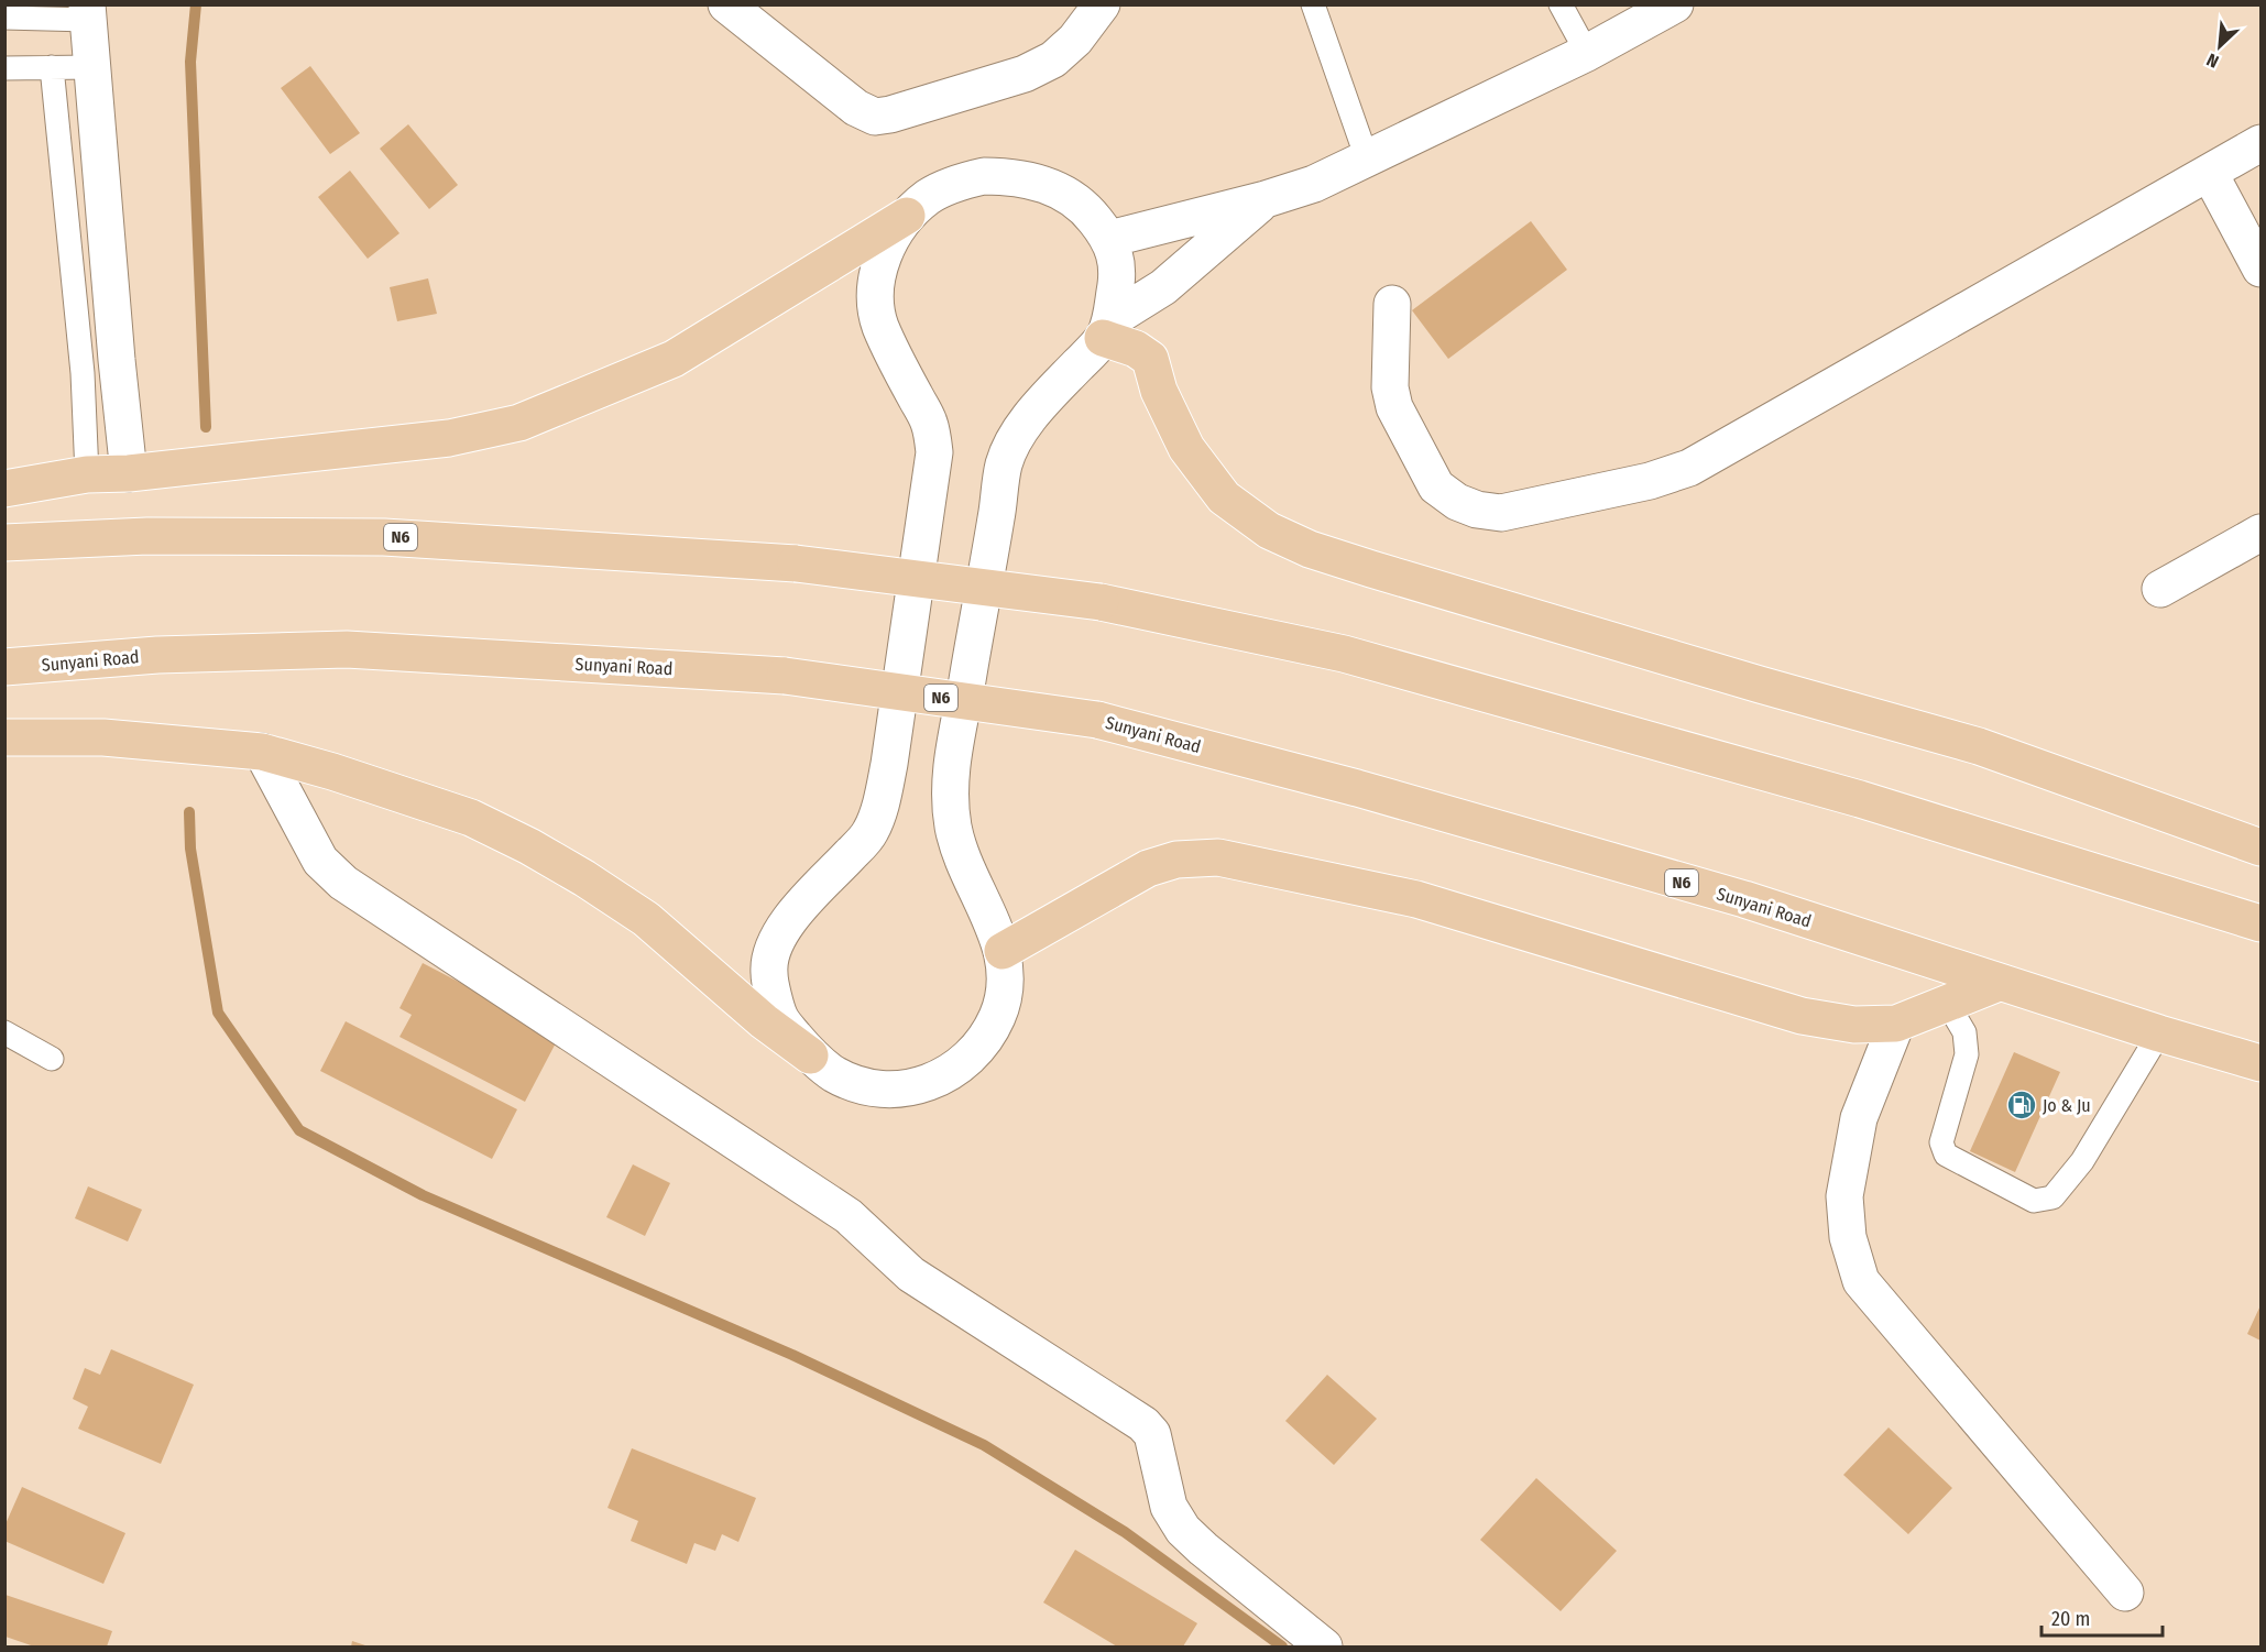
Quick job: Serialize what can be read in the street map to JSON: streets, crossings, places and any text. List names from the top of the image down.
{
  "streets": {
    "main road": ["N6", "Sunyani Road"]
  },
  "places": {
    "fuel station": ["Jo & Ju"]
  },
  "scale_bar": "20 m",
  "north": "bottom left"
}
